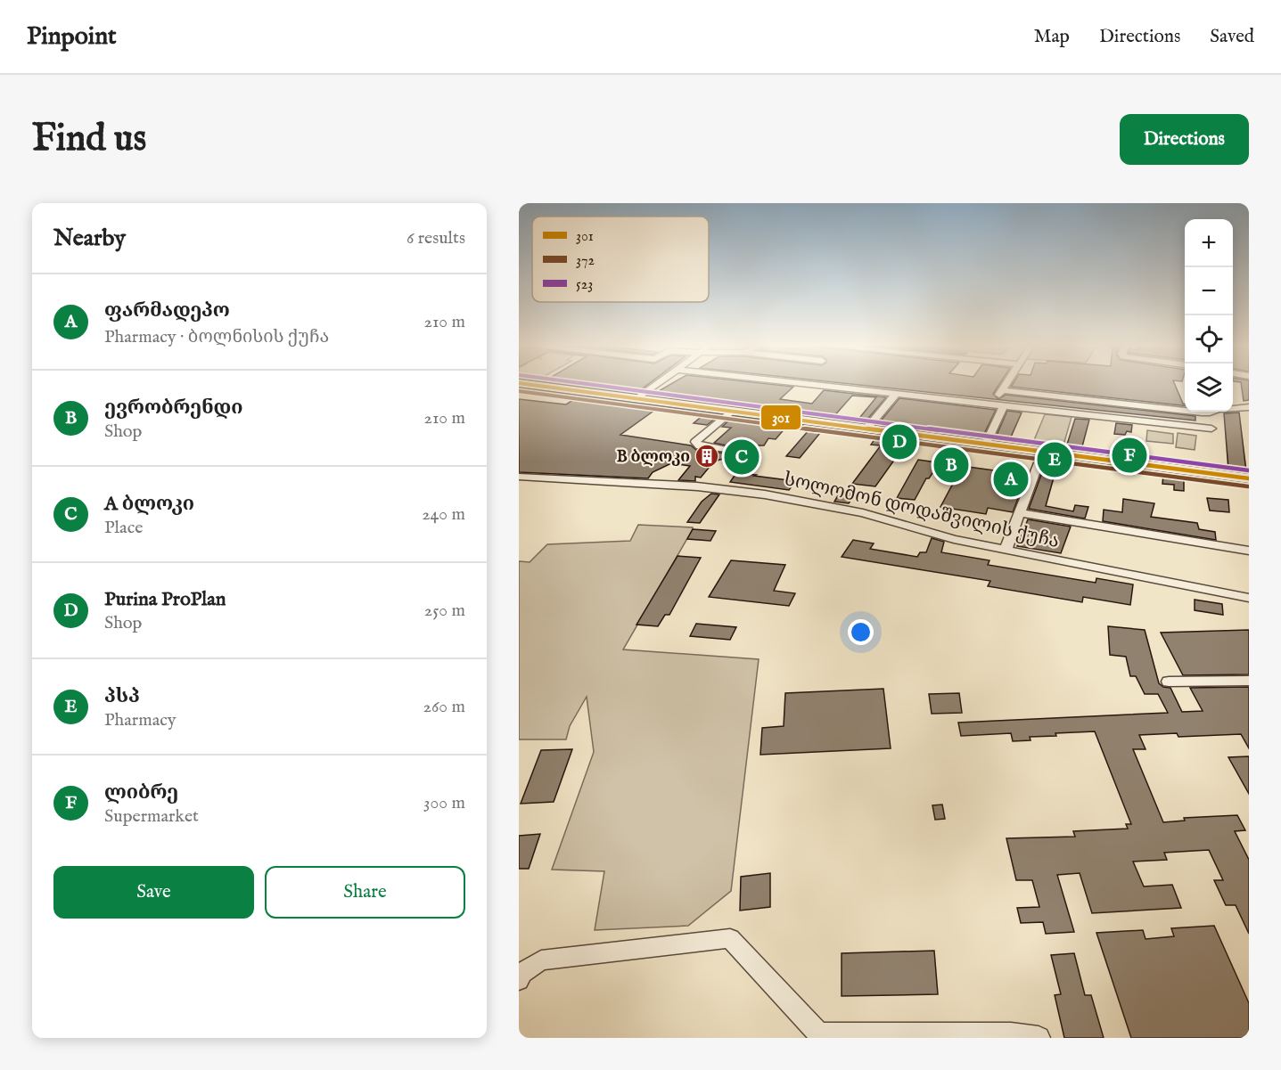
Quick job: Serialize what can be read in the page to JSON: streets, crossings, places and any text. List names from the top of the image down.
{
  "streets": {
    "street": ["სოლომონ დოდაშვილის ქუჩა"]
  },
  "places": {
    "building": ["B ბლოკი"]
  },
  "lines": ["transit line 301", "transit line 523", "transit line 372"],
  "legend": ["301", "372", "523"],
  "page": {
    "header": "Pinpoint",
    "nav": ["Map", "Directions", "Saved"],
    "buttons": [
      "Directions",
      ["Save", "Share"]
    ],
    "title": "Find us",
    "heading": ["Nearby", "6 results"],
    "map_buttons": ["+", "−"],
    "list": [
      {
        "mark": "A",
        "name": "ფარმადეპო",
        "note": "Pharmacy · ბოლნისის ქუჩა",
        "value": "210 m"
      },
      {
        "mark": "B",
        "name": "ევრობრენდი",
        "note": "Shop",
        "value": "210 m"
      },
      {
        "mark": "C",
        "name": "A ბლოკი",
        "note": "Place",
        "value": "240 m"
      },
      {
        "mark": "D",
        "name": "Purina ProPlan",
        "note": "Shop",
        "value": "250 m"
      },
      {
        "mark": "E",
        "name": "პსპ",
        "note": "Pharmacy",
        "value": "260 m"
      },
      {
        "mark": "F",
        "name": "ლიბრე",
        "note": "Supermarket",
        "value": "300 m"
      }
    ],
    "pins": [
      "D",
      "F",
      "C",
      "E",
      "B",
      "A"
    ]
  }
}
